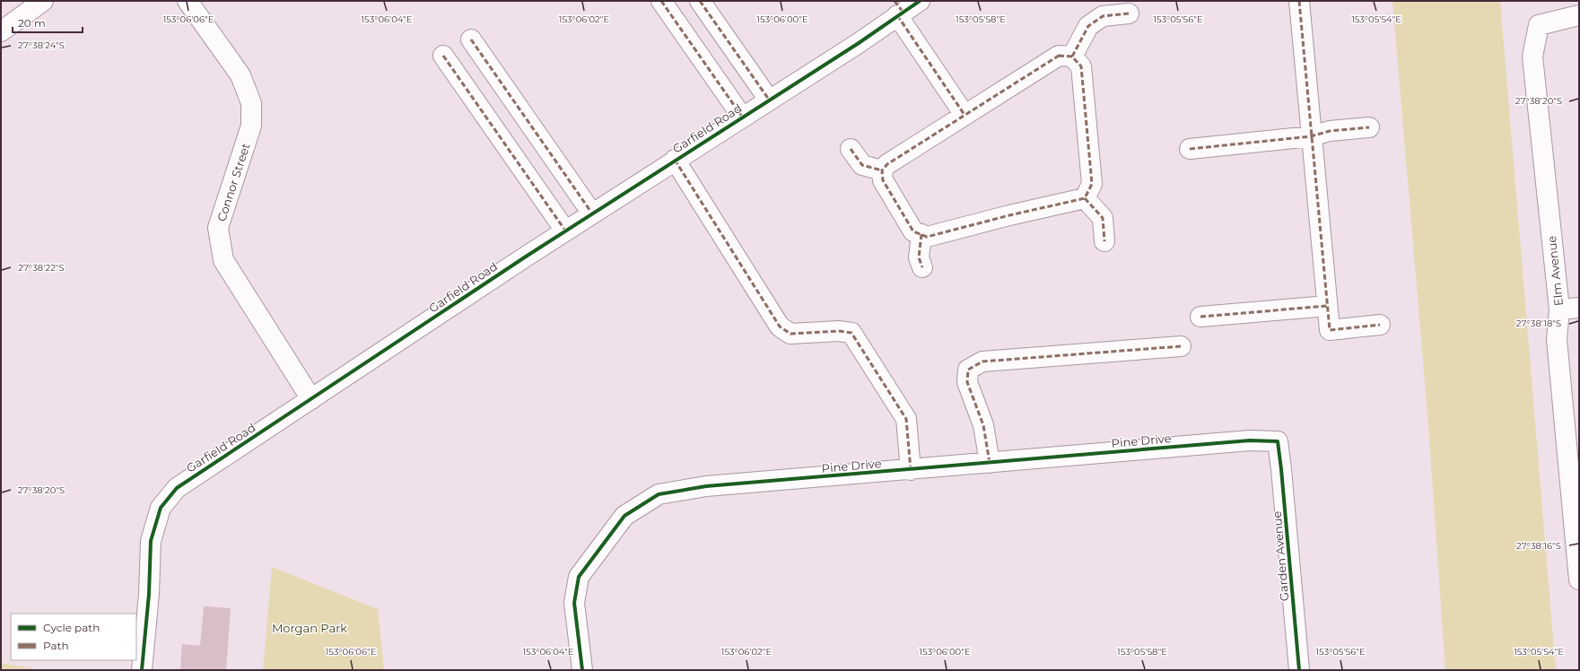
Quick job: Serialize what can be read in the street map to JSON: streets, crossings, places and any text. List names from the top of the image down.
{
  "streets": {
    "street": [
      "Garfield Road",
      "Connor Street",
      "Elm Avenue",
      "Pine Drive",
      "Garden Avenue"
    ]
  },
  "crossings": [
    ["Garfield Road", "Connor Street"],
    ["Pine Drive", "Garden Avenue"]
  ],
  "parks": ["Morgan Park"],
  "legend": ["Cycle path", "Path"],
  "scale_bar": "20 m",
  "coordinates": [
    "153°06'06\"E",
    "153°06'04\"E",
    "153°06'02\"E",
    "153°06'00\"E",
    "153°05'58\"E",
    "153°05'56\"E",
    "153°05'54\"E",
    "27°38'24\"S",
    "27°38'20\"S",
    "27°38'22\"S",
    "27°38'18\"S",
    "27°38'16\"S"
  ]
}
